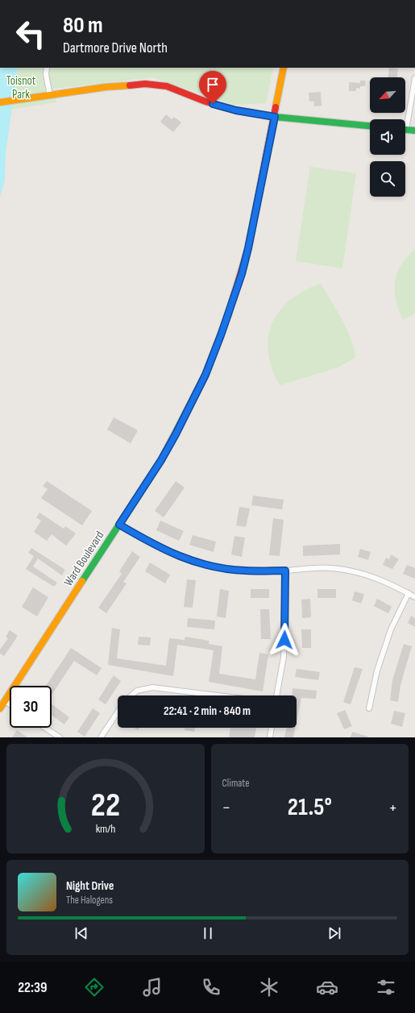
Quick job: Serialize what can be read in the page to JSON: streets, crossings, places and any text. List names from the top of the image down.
{
  "streets": {
    "main road": ["Ward Boulevard"]
  },
  "parks": ["Toisnot Park"],
  "north": "bottom left",
  "page": {
    "turn": ["80 m", "Dartmore Drive North"],
    "limit": "30",
    "trip": "22:41 · 2 min · 840 m",
    "tile": "Climate",
    "heat": ["−", "21.5°", "+"],
    "song": ["Night Drive", "The Halogens"],
    "tabs": "22:39",
    "gauge": ["22", "km/h"]
  }
}
